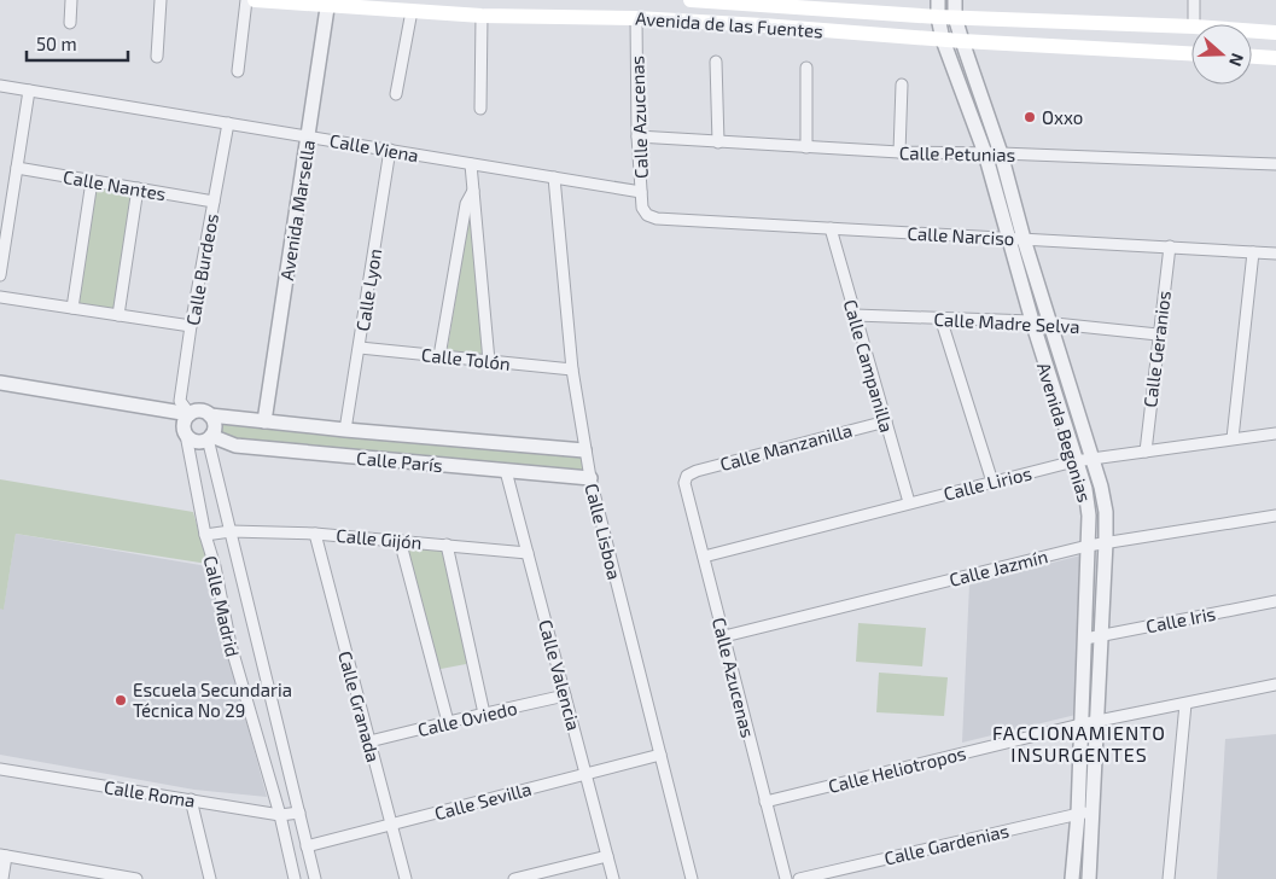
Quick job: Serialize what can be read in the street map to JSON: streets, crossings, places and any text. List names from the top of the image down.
{
  "streets": {
    "main road": ["Avenida de las Fuentes"],
    "street": [
      "Calle Azucenas",
      "Calle Viena",
      "Calle Petunias",
      "Calle Nantes",
      "Avenida Marsella",
      "Calle Narciso",
      "Calle Burdeos",
      "Calle Lyon",
      "Calle Madre Selva",
      "Calle Geranios",
      "Calle Tolón",
      "Calle Campanilla",
      "Avenida Begonias",
      "Calle Manzanilla",
      "Calle París",
      "Calle Lirios",
      "Calle Lisboa",
      "Calle Gijón",
      "Calle Jazmín",
      "Calle Madrid",
      "Calle Iris",
      "Calle Valencia",
      "Calle Granada",
      "Calle Oviedo",
      "Calle Heliotropos",
      "Calle Roma",
      "Calle Sevilla",
      "Calle Gardenias"
    ]
  },
  "crossings": [
    ["Avenida de las Fuentes", "Calle Azucenas"],
    ["Avenida de las Fuentes", "Avenida Marsella"],
    ["Avenida de las Fuentes", "Avenida Begonias"],
    ["Calle Azucenas", "Calle Viena"],
    ["Calle Azucenas", "Calle Petunias"],
    ["Calle Azucenas", "Calle Narciso"],
    ["Calle Azucenas", "Calle Manzanilla"],
    ["Calle Azucenas", "Calle Lirios"],
    ["Calle Azucenas", "Calle Jazmín"],
    ["Calle Azucenas", "Calle Heliotropos"],
    ["Calle Viena", "Avenida Marsella"],
    ["Calle Viena", "Calle Burdeos"],
    ["Calle Viena", "Calle Lyon"],
    ["Calle Viena", "Calle Lisboa"],
    ["Calle Petunias", "Avenida Begonias"],
    ["Calle Nantes", "Calle Burdeos"],
    ["Avenida Marsella", "Calle París"],
    ["Calle Narciso", "Calle Geranios"],
    ["Calle Narciso", "Calle Campanilla"],
    ["Calle Narciso", "Avenida Begonias"],
    ["Calle Burdeos", "Calle París"],
    ["Calle Burdeos", "Calle Madrid"],
    ["Calle Lyon", "Calle Tolón"],
    ["Calle Lyon", "Calle París"],
    ["Calle Madre Selva", "Calle Geranios"],
    ["Calle Madre Selva", "Calle Campanilla"],
    ["Calle Madre Selva", "Avenida Begonias"],
    ["Calle Geranios", "Calle Lirios"],
    ["Calle Tolón", "Calle Lisboa"],
    ["Calle Campanilla", "Calle Manzanilla"],
    ["Calle Campanilla", "Calle Lirios"],
    ["Avenida Begonias", "Calle Lirios"],
    ["Avenida Begonias", "Calle Jazmín"],
    ["Avenida Begonias", "Calle Iris"],
    ["Avenida Begonias", "Calle Heliotropos"],
    ["Avenida Begonias", "Calle Gardenias"],
    ["Calle París", "Calle Lisboa"],
    ["Calle París", "Calle Madrid"],
    ["Calle París", "Calle Valencia"],
    ["Calle Lisboa", "Calle Sevilla"],
    ["Calle Gijón", "Calle Madrid"],
    ["Calle Gijón", "Calle Valencia"],
    ["Calle Gijón", "Calle Granada"],
    ["Calle Madrid", "Calle Roma"],
    ["Calle Madrid", "Calle Sevilla"],
    ["Calle Valencia", "Calle Oviedo"],
    ["Calle Valencia", "Calle Sevilla"],
    ["Calle Granada", "Calle Oviedo"],
    ["Calle Granada", "Calle Sevilla"]
  ],
  "districts": ["FACCIONAMIENTO INSURGENTES"],
  "places": ["Oxxo", "Escuela Secundaria Técnica No 29"],
  "scale_bar": "50 m",
  "north": "right"
}
